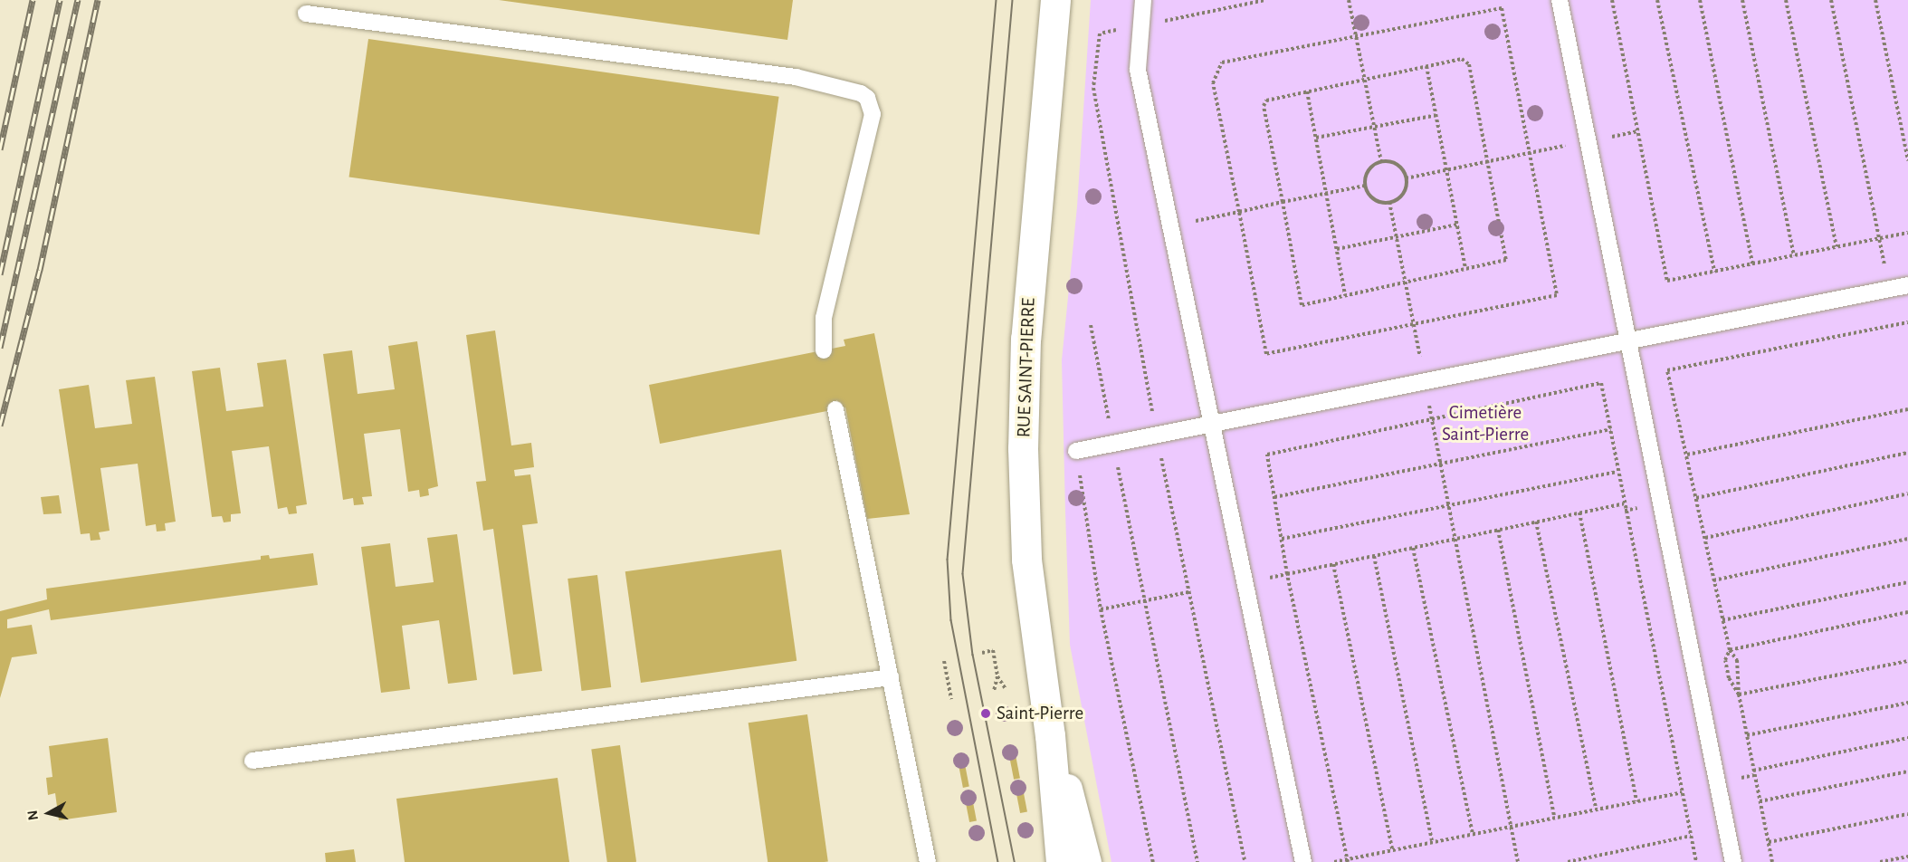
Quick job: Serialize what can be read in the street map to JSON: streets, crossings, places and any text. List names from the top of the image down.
{
  "streets": {
    "main road": ["RUE SAINT-PIERRE"]
  },
  "parks": ["Cimetière Saint-Pierre"],
  "places": ["Saint-Pierre"],
  "north": "left"
}
